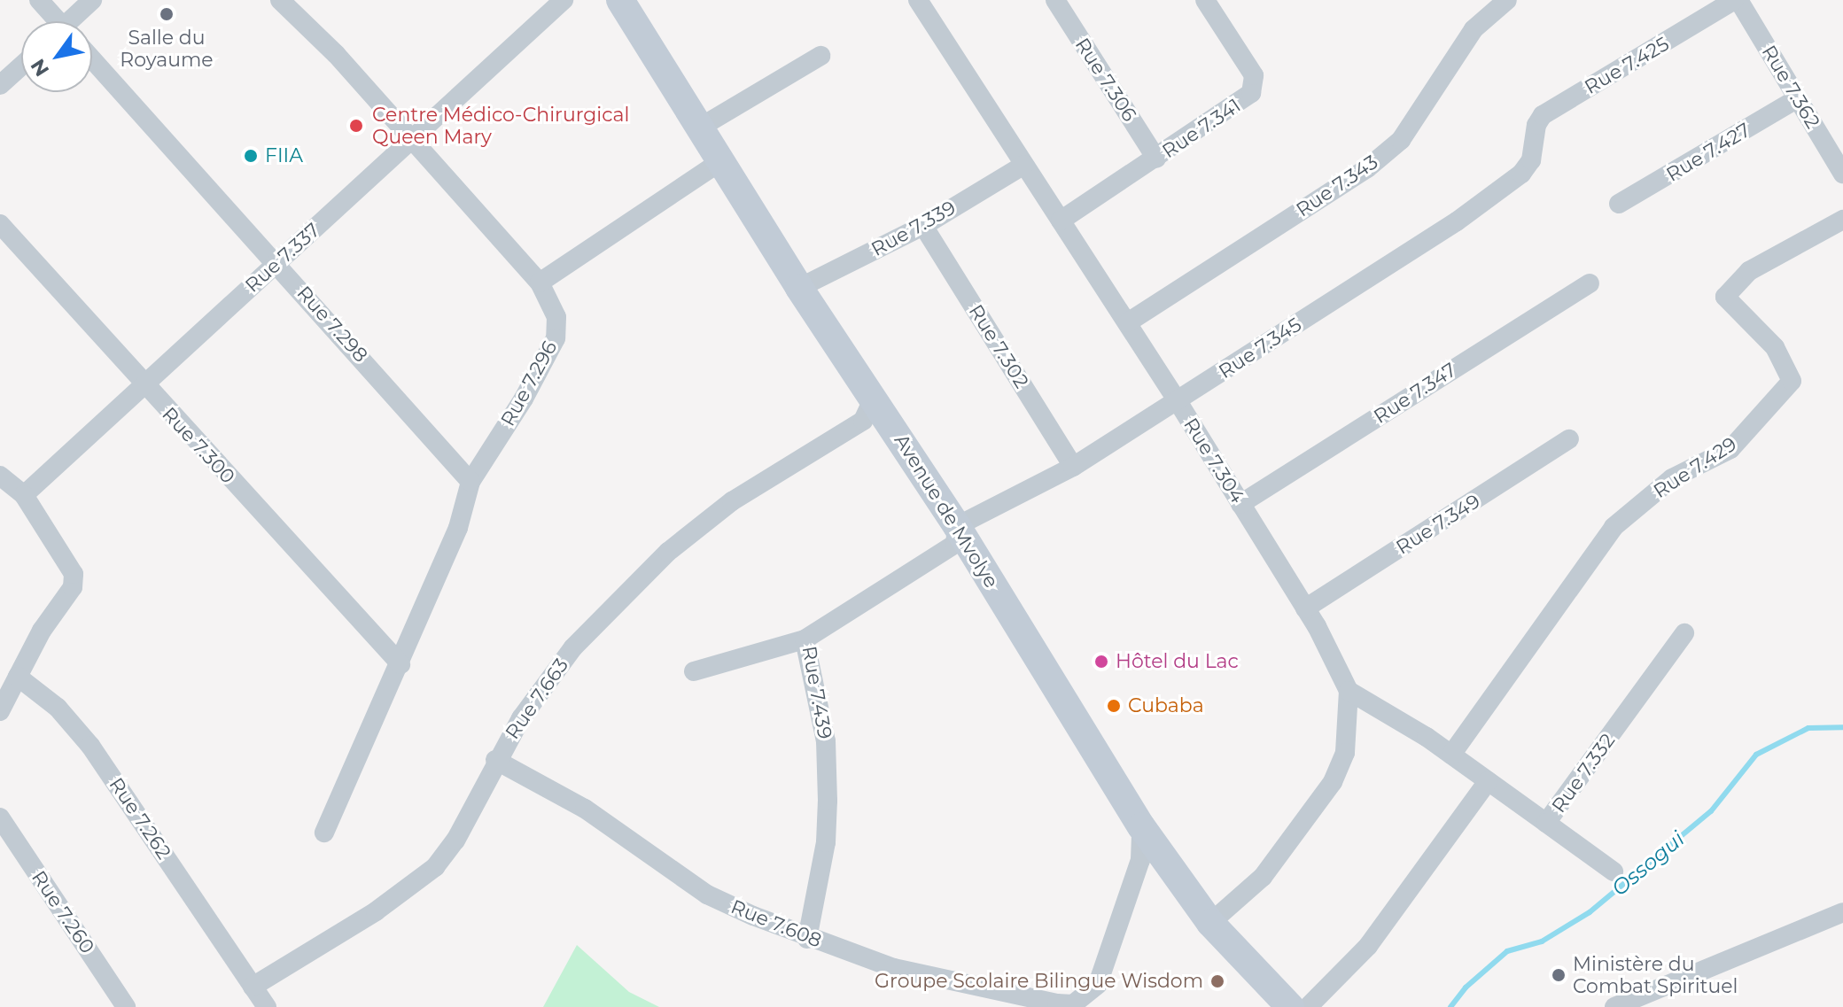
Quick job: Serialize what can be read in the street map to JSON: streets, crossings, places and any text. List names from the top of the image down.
{
  "streets": {
    "main road": ["Avenue de Mvolye"],
    "street": [
      "Rue 7.425",
      "Rue 7.306",
      "Rue 7.362",
      "Rue 7.341",
      "Rue 7.427",
      "Rue 7.343",
      "Rue 7.339",
      "Rue 7.337",
      "Rue 7.298",
      "Rue 7.302",
      "Rue 7.345",
      "Rue 7.296",
      "Rue 7.347",
      "Rue 7.300",
      "Rue 7.304",
      "Rue 7.429",
      "Rue 7.349",
      "Rue 7.439",
      "Rue 7.663",
      "Rue 7.332",
      "Rue 7.262",
      "Rue 7.260",
      "Rue 7.608"
    ]
  },
  "crossings": [
    ["Rue 7.425", "Rue 7.362"],
    ["Rue 7.425", "Rue 7.345"],
    ["Rue 7.306", "Rue 7.341"],
    ["Rue 7.362", "Rue 7.427"],
    ["Rue 7.341", "Rue 7.304"],
    ["Rue 7.343", "Rue 7.304"],
    ["Rue 7.339", "Rue 7.302"],
    ["Rue 7.339", "Rue 7.304"],
    ["Rue 7.339", "Avenue de Mvolye"],
    ["Rue 7.337", "Rue 7.298"],
    ["Rue 7.337", "Rue 7.296"],
    ["Rue 7.337", "Rue 7.300"],
    ["Rue 7.298", "Rue 7.296"],
    ["Rue 7.302", "Rue 7.345"],
    ["Rue 7.345", "Rue 7.304"],
    ["Rue 7.345", "Avenue de Mvolye"],
    ["Rue 7.345", "Rue 7.439"],
    ["Rue 7.296", "Rue 7.300"],
    ["Rue 7.347", "Rue 7.304"],
    ["Rue 7.304", "Rue 7.349"],
    ["Rue 7.304", "Rue 7.332"],
    ["Rue 7.429", "Rue 7.332"],
    ["Avenue de Mvolye", "Rue 7.439"],
    ["Avenue de Mvolye", "Rue 7.663"],
    ["Avenue de Mvolye", "Rue 7.608"],
    ["Rue 7.439", "Rue 7.608"],
    ["Rue 7.663", "Rue 7.262"],
    ["Rue 7.663", "Rue 7.608"]
  ],
  "water": ["Ossogui"],
  "places": [
    "Salle du Royaume",
    "Centre Médico-Chirurgical Queen Mary",
    "FIIA",
    "Hôtel du Lac",
    "Cubaba",
    "Ministère du Combat Spirituel",
    "Groupe Scolaire Bilingue Wisdom"
  ],
  "north": "bottom left"
}
